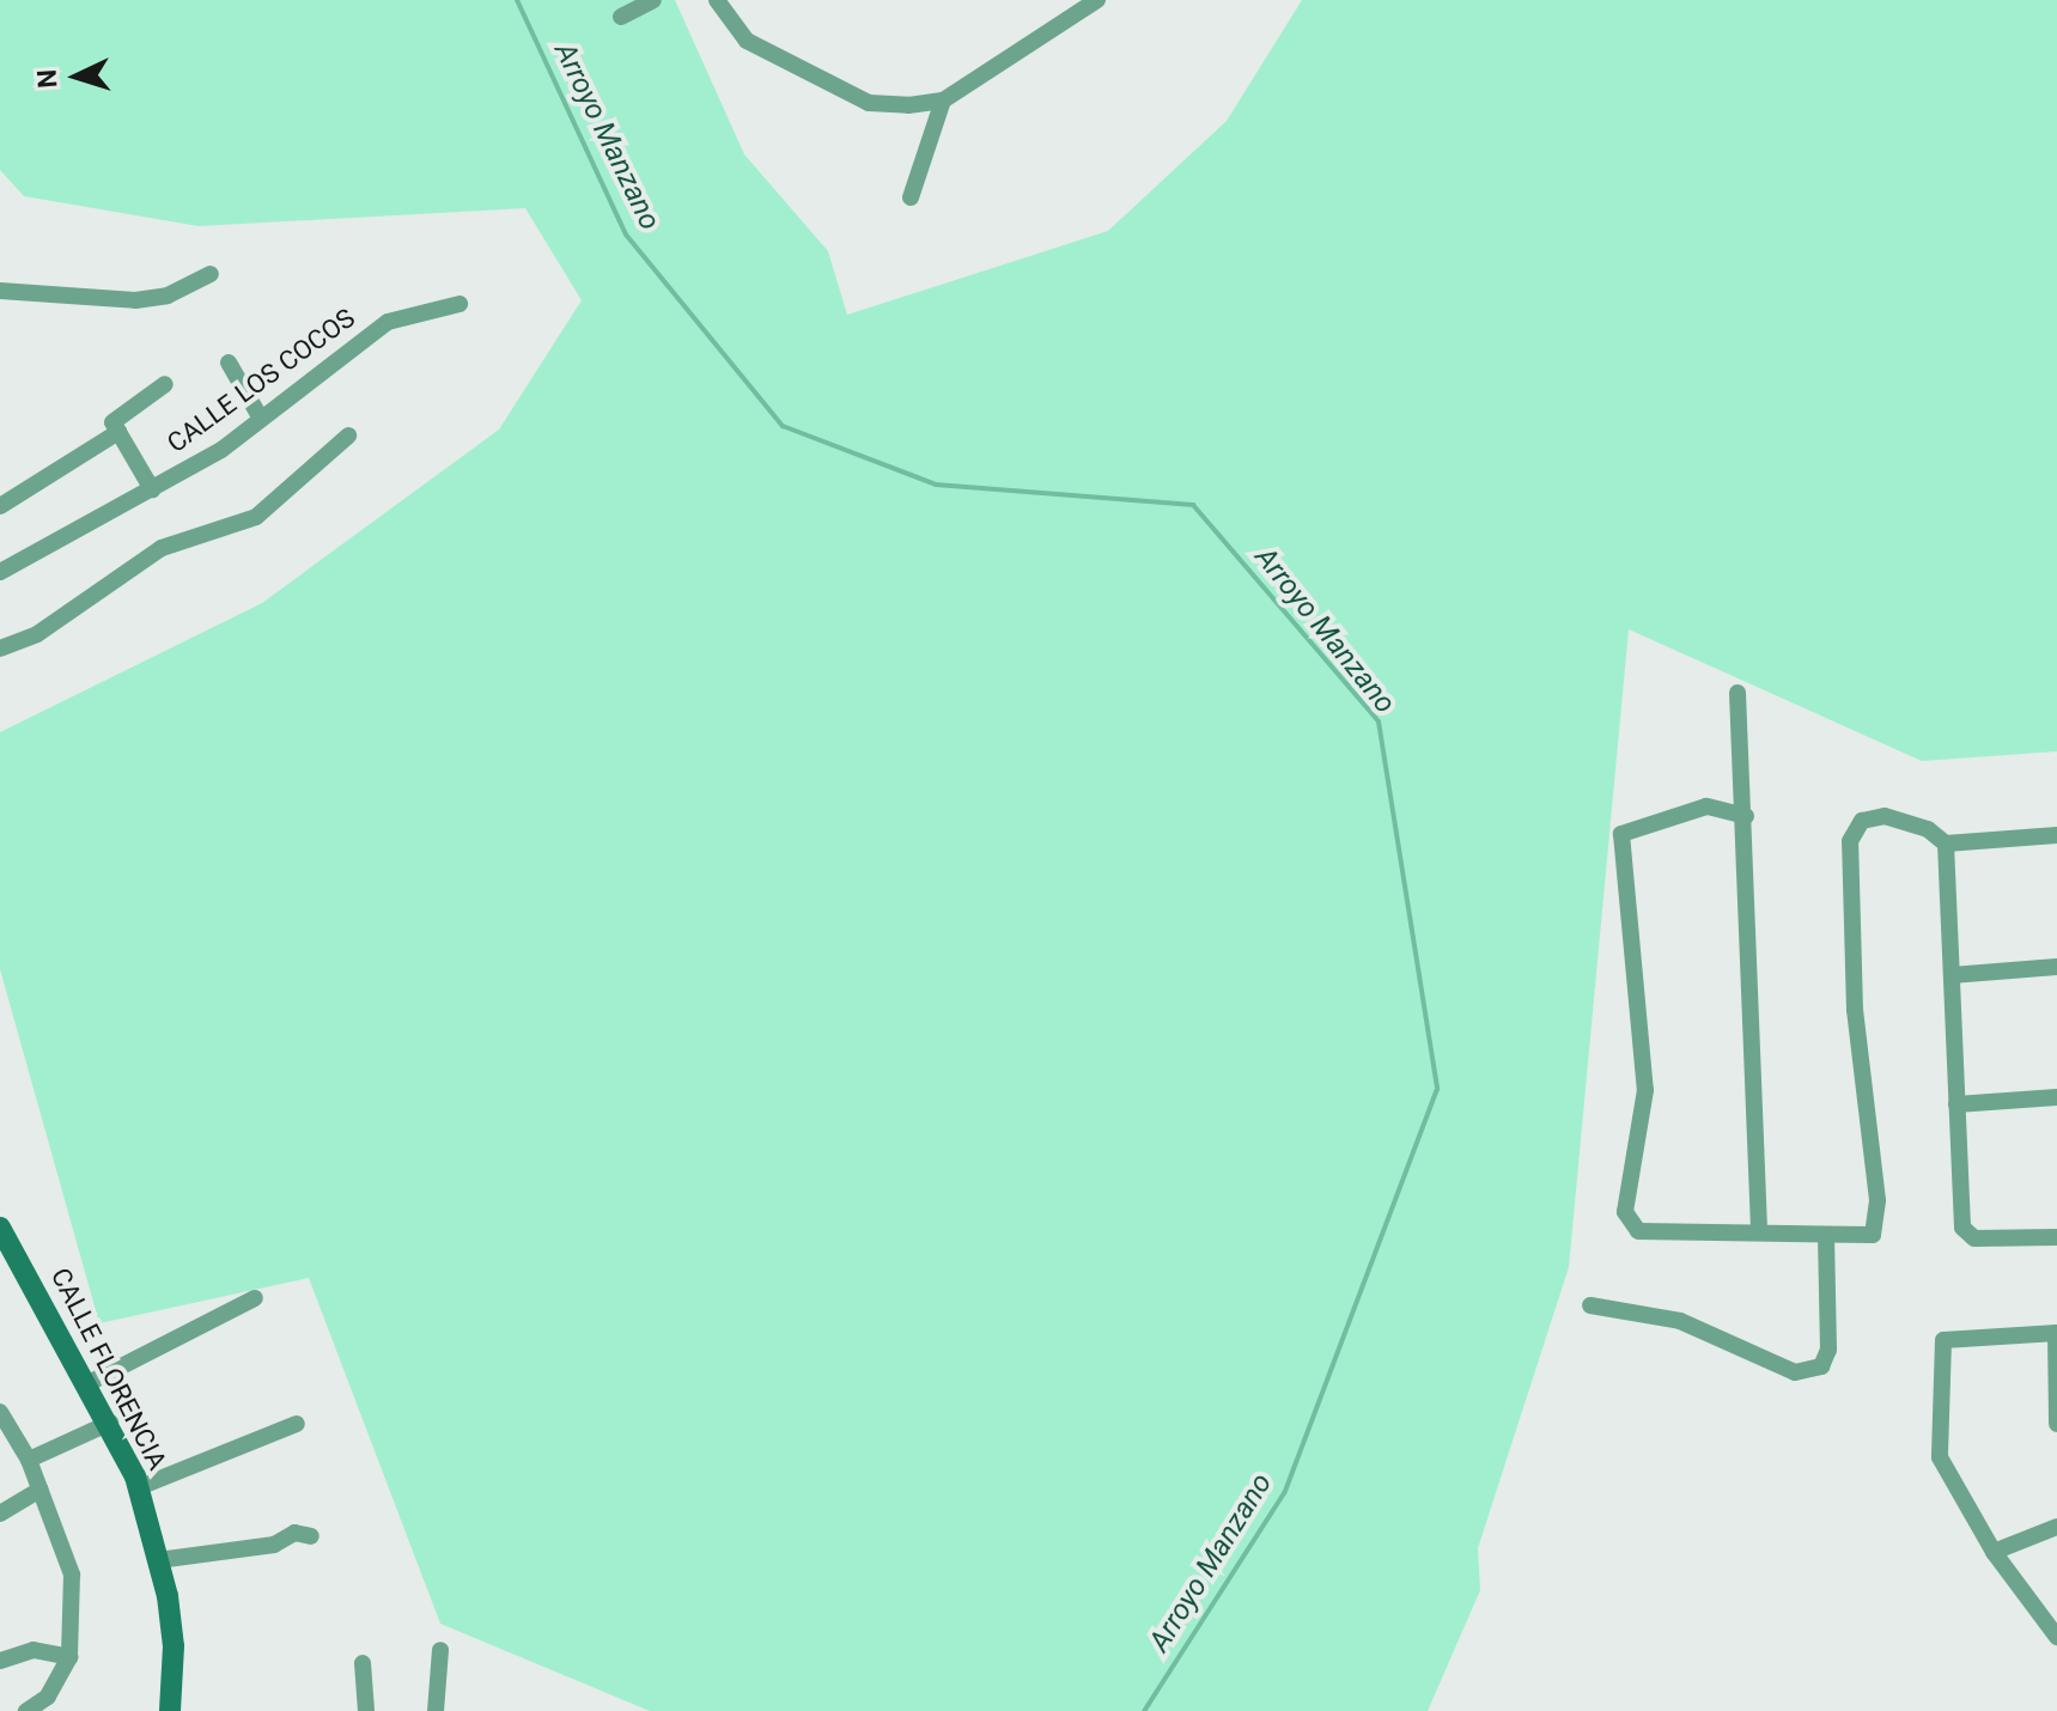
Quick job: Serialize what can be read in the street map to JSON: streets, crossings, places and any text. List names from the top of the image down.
{
  "streets": {
    "street": ["CALLE LOS COCOS", "CALLE FLORENCIA"]
  },
  "water": ["Arroyo Manzano"],
  "north": "left"
}
